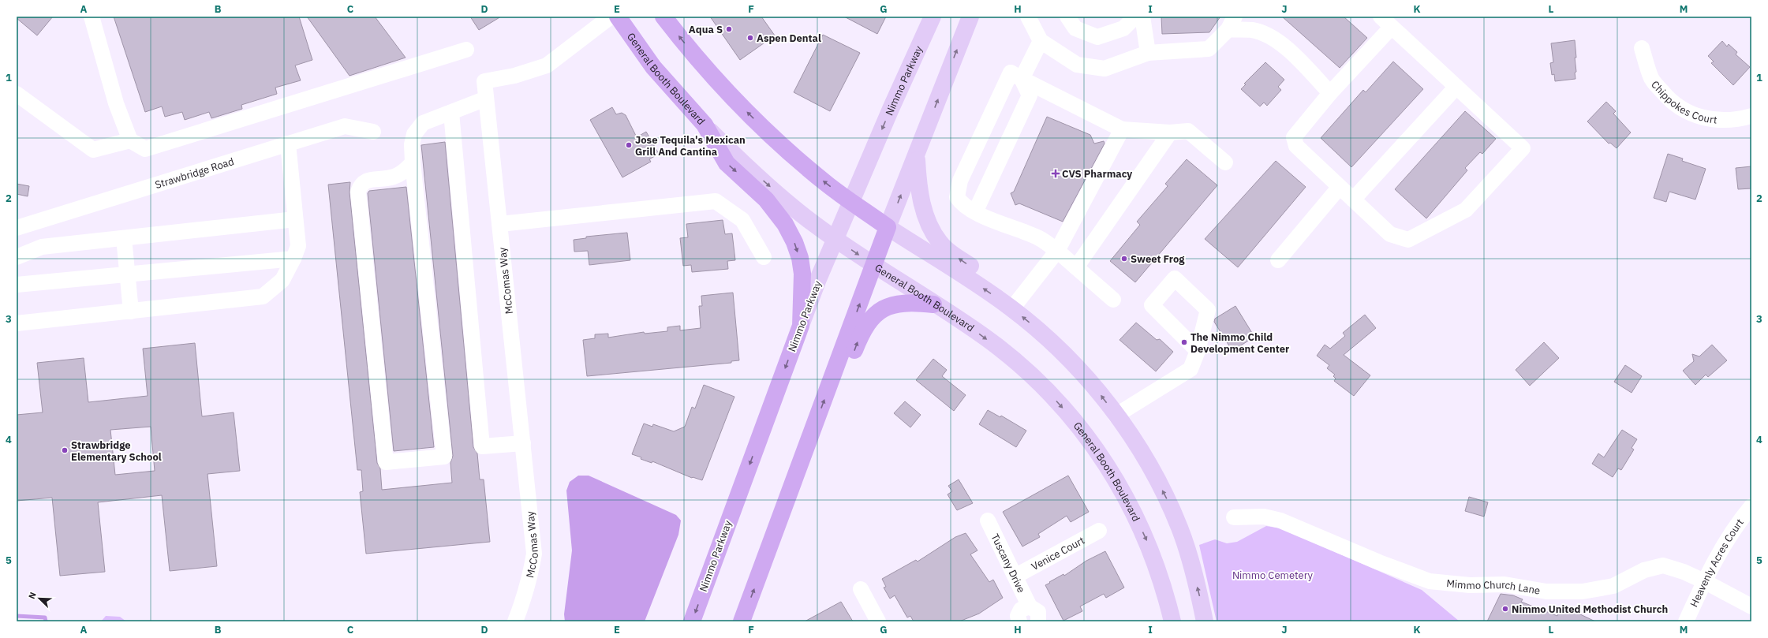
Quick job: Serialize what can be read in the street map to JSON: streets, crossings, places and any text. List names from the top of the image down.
{
  "streets": {
    "highway": ["General Booth Boulevard", "Nimmo Parkway"],
    "street": [
      "Chippokes Court",
      "Strawbridge Road",
      "McComas Way",
      "Venice Court",
      "Tuscany Drive",
      "Heavenly Acres Court",
      "Mimmo Church Lane"
    ]
  },
  "crossings": [
    ["General Booth Boulevard", "Nimmo Parkway"],
    ["Venice Court", "Tuscany Drive"],
    ["Heavenly Acres Court", "Mimmo Church Lane"]
  ],
  "parks": ["Nimmo Cemetery"],
  "places": {
    "other": [
      "Aqua S",
      "Aspen Dental",
      "Jose Tequila's Mexican Grill And Cantina",
      "Sweet Frog",
      "The Nimmo Child Development Center",
      "Strawbridge Elementary School",
      "Nimmo United Methodist Church"
    ],
    "health": ["CVS Pharmacy"]
  },
  "north": "top left",
  "grid": {
    "columns": [
      "A",
      "B",
      "C",
      "D",
      "E",
      "F",
      "G",
      "H",
      "I",
      "J",
      "K",
      "L",
      "M"
    ],
    "rows": [
      "1",
      "2",
      "3",
      "4",
      "5"
    ]
  }
}
